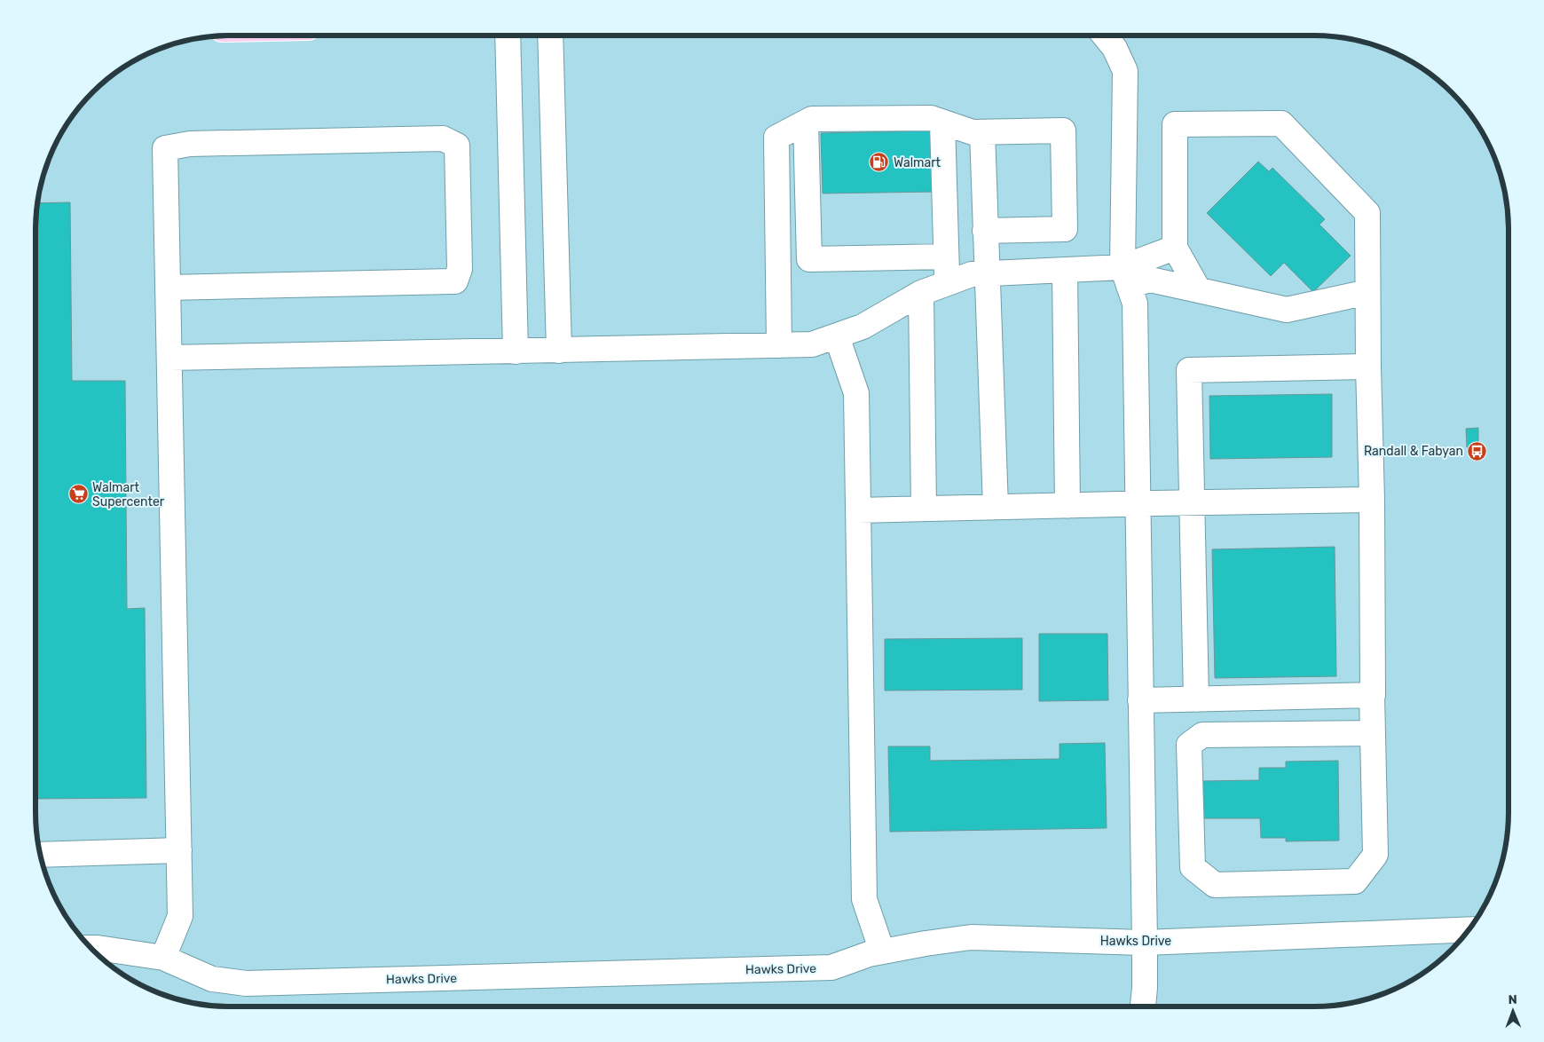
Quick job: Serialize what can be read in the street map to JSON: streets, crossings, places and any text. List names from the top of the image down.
{
  "streets": {
    "street": ["Hawks Drive"]
  },
  "places": {
    "fuel station": ["Walmart"],
    "bus stop": ["Randall & Fabyan"],
    "supermarket": ["Walmart Supercenter"]
  },
  "north": "top"
}
